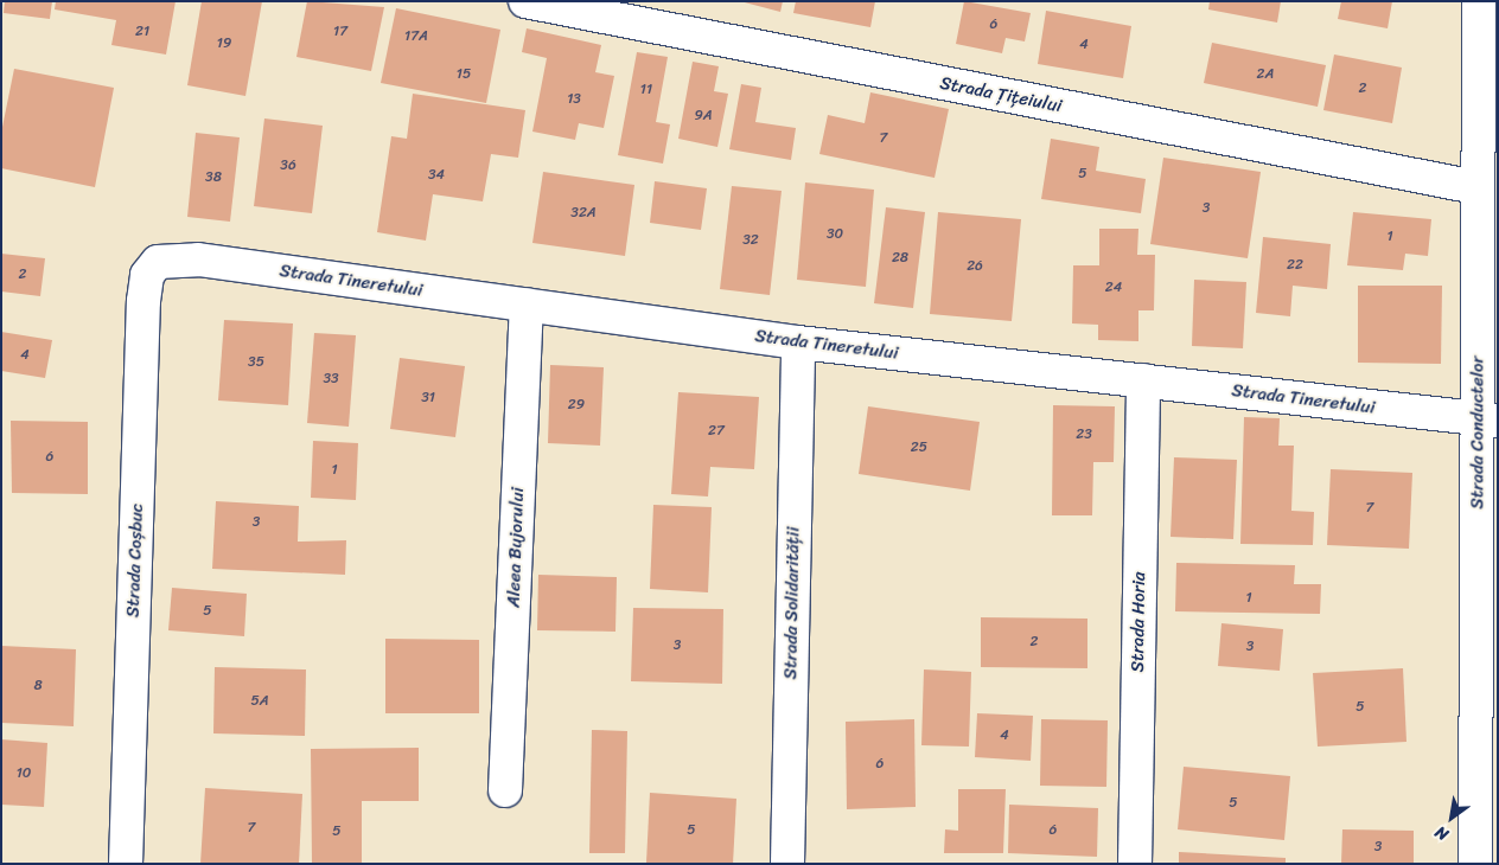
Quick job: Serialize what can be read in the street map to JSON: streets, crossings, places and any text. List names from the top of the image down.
{
  "streets": {
    "street": [
      "Strada Țițeiului",
      "Strada Tineretului",
      "Strada Conductelor",
      "Aleea Bujorului",
      "Strada Coșbuc",
      "Strada Solidarității",
      "Strada Horia"
    ]
  },
  "crossings": [
    ["Strada Țițeiului", "Strada Conductelor"],
    ["Strada Tineretului", "Strada Conductelor"],
    ["Strada Tineretului", "Aleea Bujorului"],
    ["Strada Tineretului", "Strada Coșbuc"],
    ["Strada Tineretului", "Strada Solidarității"],
    ["Strada Tineretului", "Strada Horia"]
  ],
  "house_numbers": [
    "6",
    "21",
    "17",
    "17A",
    "19",
    "4",
    "15",
    "2A",
    "2",
    "11",
    "13",
    "9A",
    "7",
    "36",
    "5",
    "34",
    "38",
    "3",
    "32A",
    "30",
    "1",
    "32",
    "28",
    "22",
    "26",
    "2",
    "24",
    "4",
    "35",
    "33",
    "31",
    "29",
    "27",
    "23",
    "25",
    "6",
    "1",
    "7",
    "3",
    "1",
    "5",
    "2",
    "3",
    "3",
    "8",
    "5A",
    "5",
    "4",
    "6",
    "10",
    "5",
    "7",
    "5",
    "6",
    "5",
    "3"
  ],
  "north": "bottom left"
}
